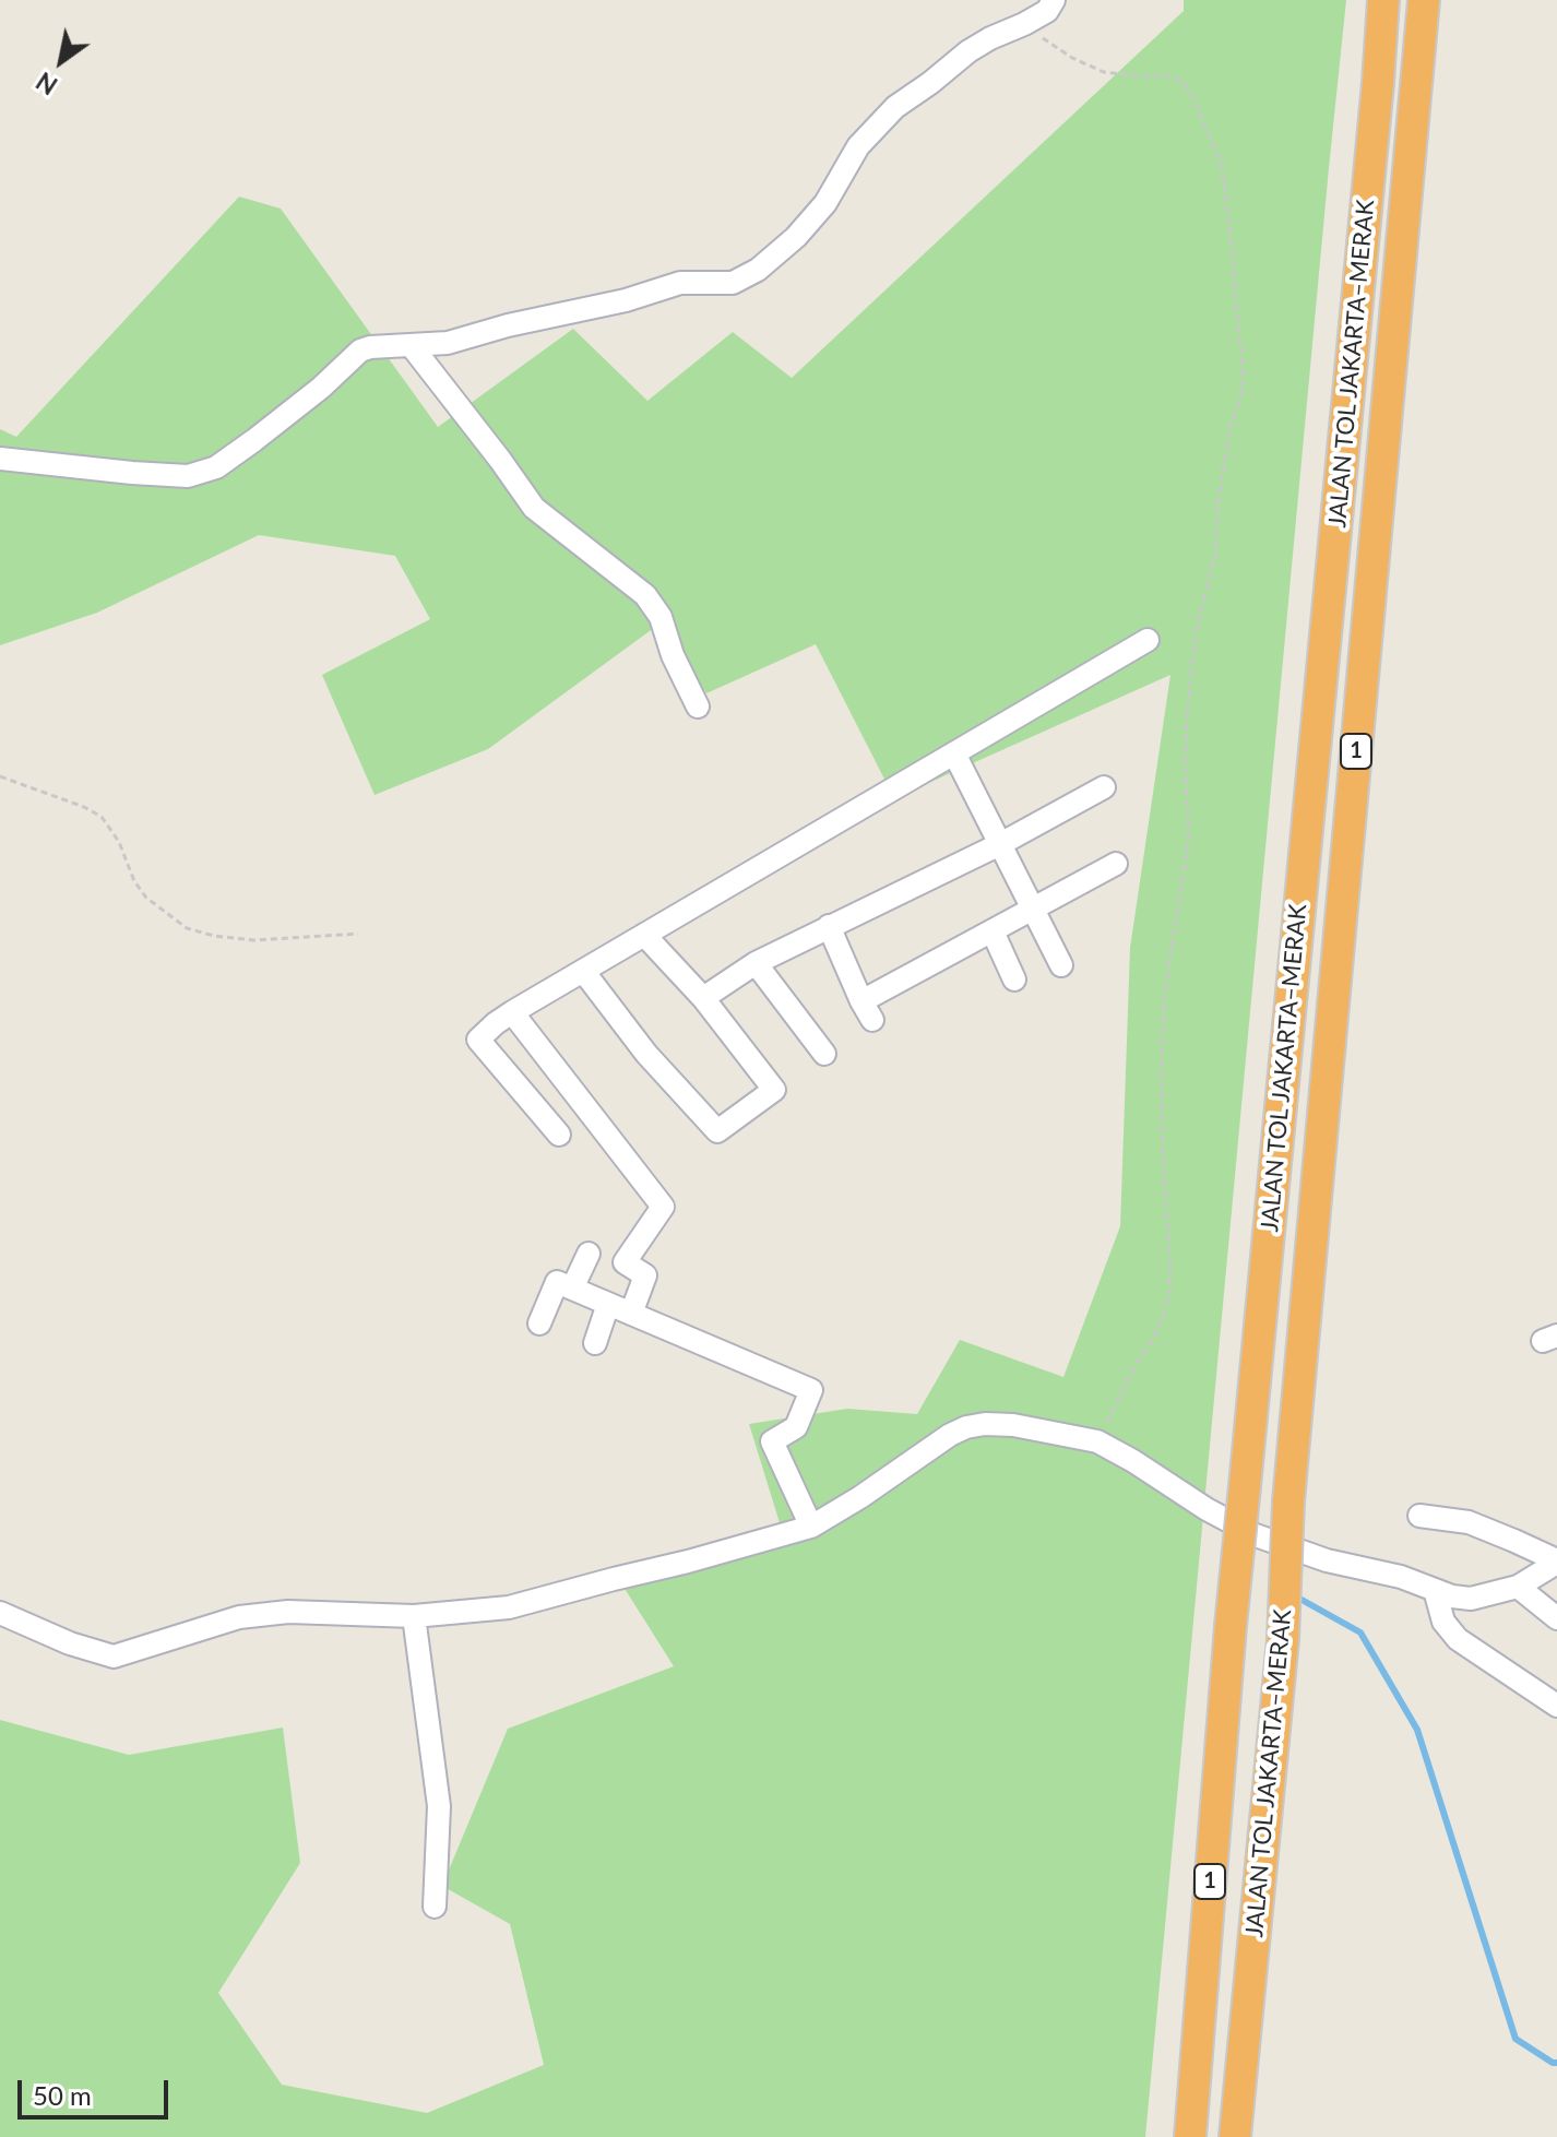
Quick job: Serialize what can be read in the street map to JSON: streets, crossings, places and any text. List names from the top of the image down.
{
  "streets": {
    "highway": ["JALAN TOL JAKARTA–MERAK", "1"]
  },
  "scale_bar": "50 m",
  "north": "bottom left"
}
